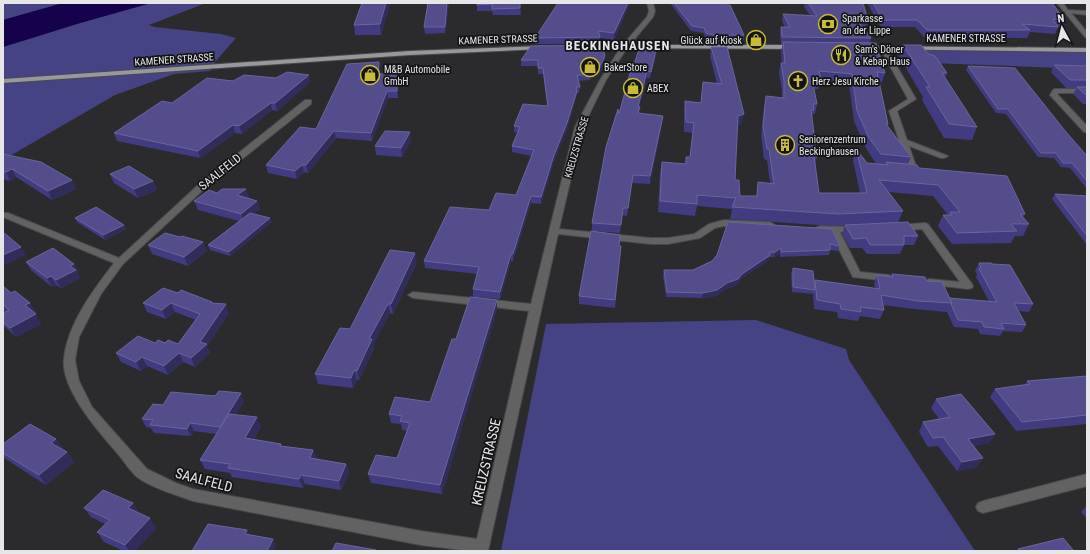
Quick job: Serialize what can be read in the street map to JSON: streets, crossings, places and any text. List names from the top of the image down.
{
  "streets": {
    "main road": ["KAMENER STRASSE"],
    "street": ["KREUZSTRASSE", "SAALFELD"]
  },
  "crossings": [
    ["KREUZSTRASSE", "SAALFELD"]
  ],
  "districts": ["BECKINGHAUSEN"],
  "places": {
    "bank": ["Sparkasse an der Lippe"],
    "shop": [
      "Glück auf Kiosk",
      "BakerStore",
      "M&B Automobile GmbH",
      "ABEX"
    ],
    "restaurant": ["Sam's Döner & Kebap Haus"],
    "church": ["Herz Jesu Kirche"],
    "building": ["Seniorenzentrum Beckinghausen"]
  },
  "north": "top"
}
